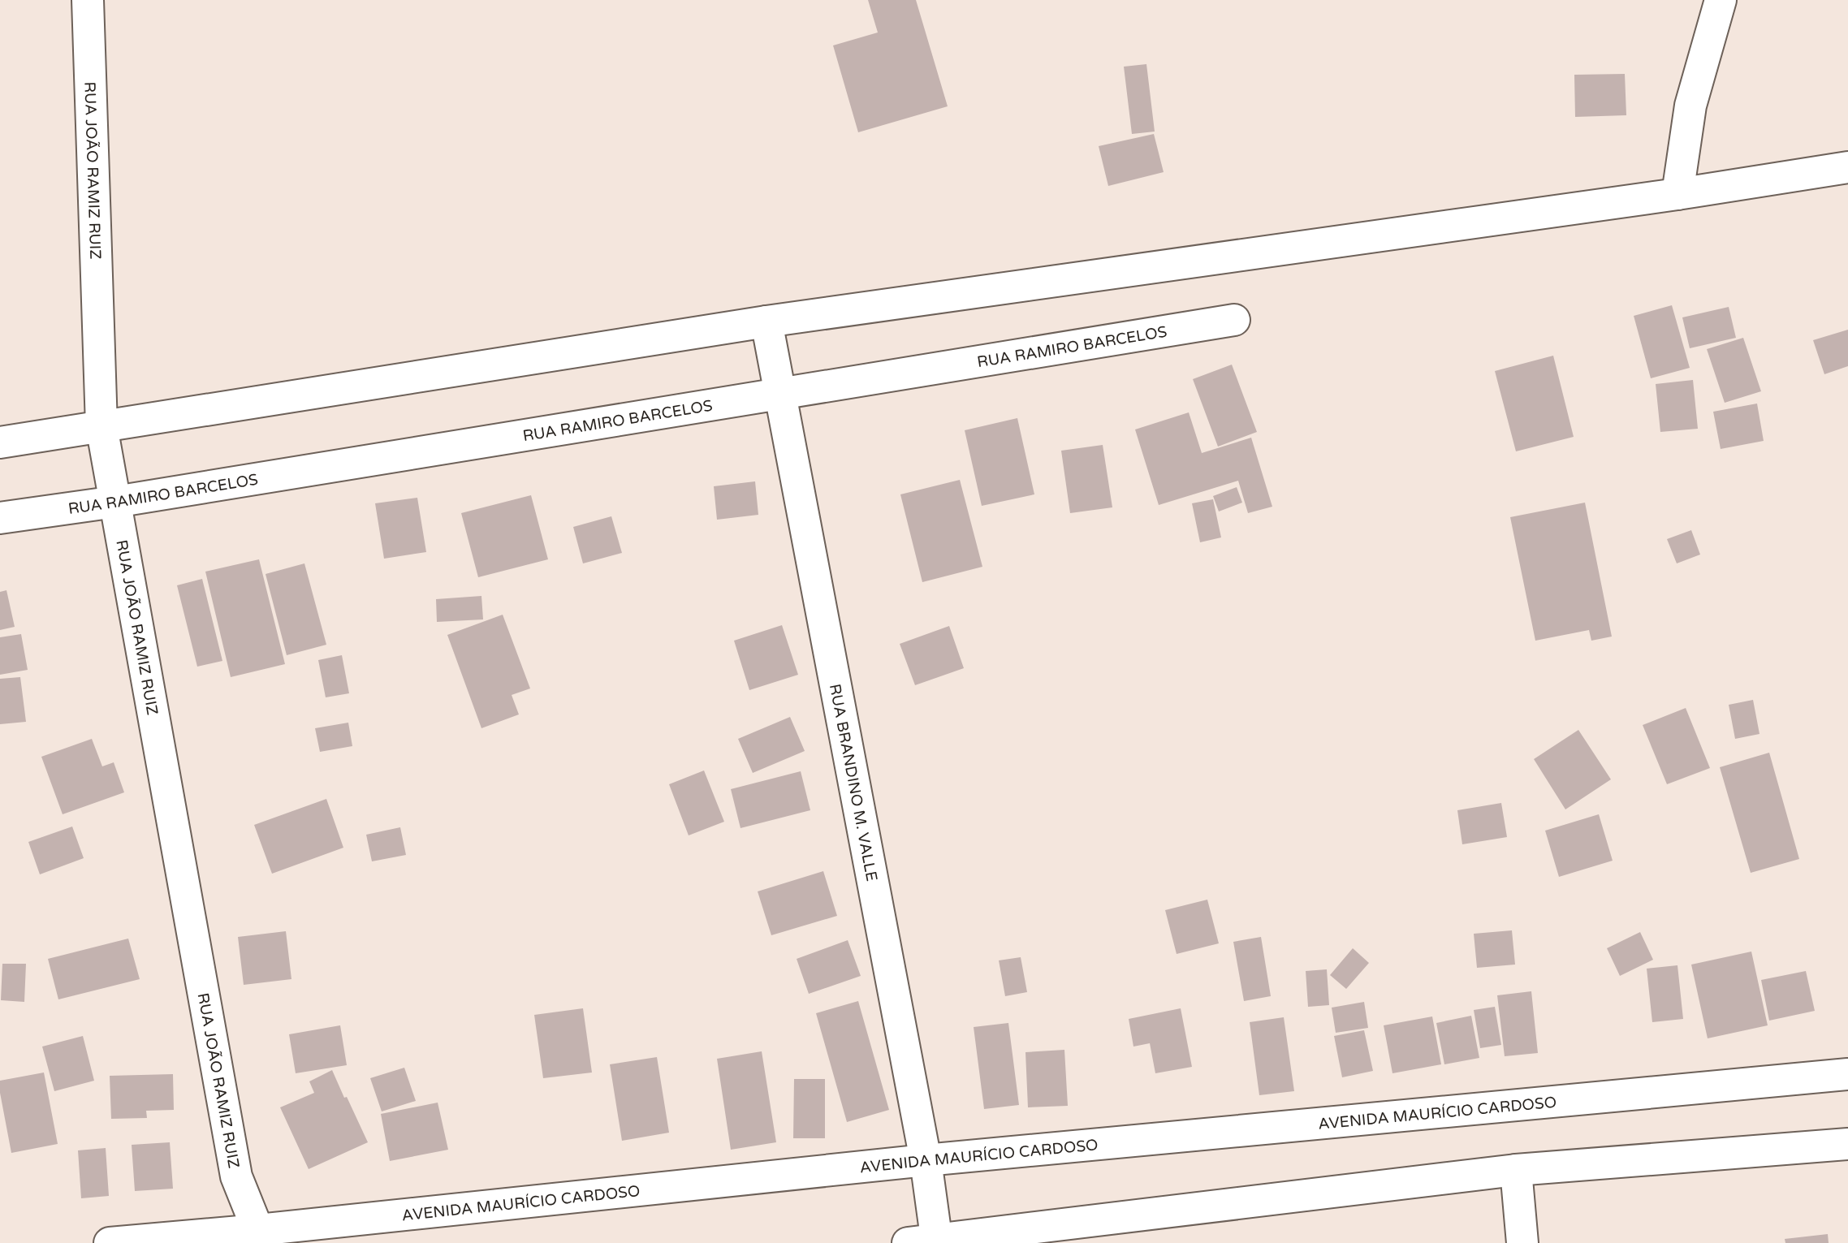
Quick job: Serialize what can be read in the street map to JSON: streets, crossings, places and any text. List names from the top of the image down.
{
  "streets": {
    "street": [
      "RUA JOÃO RAMIZ RUIZ",
      "RUA RAMIRO BARCELOS",
      "RUA BRANDINO M. VALLE",
      "AVENIDA MAURÍCIO CARDOSO"
    ]
  },
  "crossings": [
    ["RUA JOÃO RAMIZ RUIZ", "RUA RAMIRO BARCELOS"],
    ["RUA JOÃO RAMIZ RUIZ", "AVENIDA MAURÍCIO CARDOSO"],
    ["RUA RAMIRO BARCELOS", "RUA BRANDINO M. VALLE"],
    ["RUA BRANDINO M. VALLE", "AVENIDA MAURÍCIO CARDOSO"]
  ]
}
